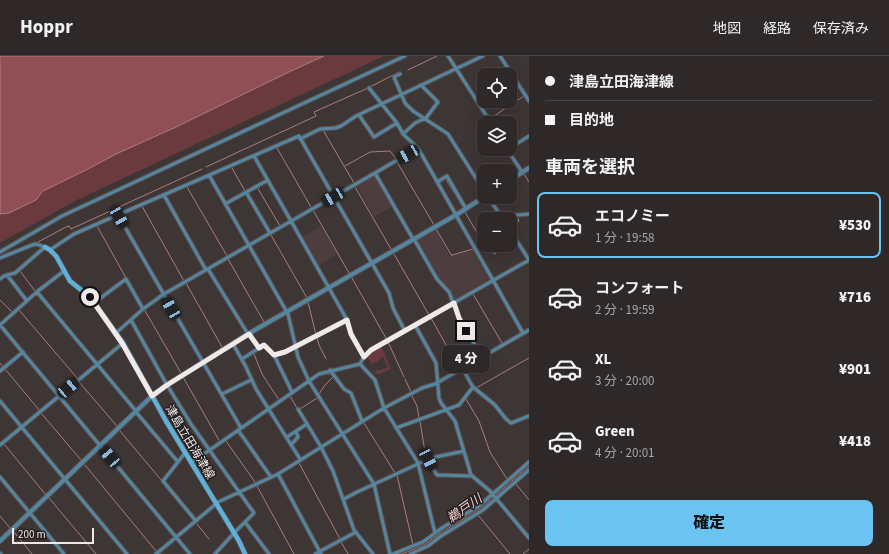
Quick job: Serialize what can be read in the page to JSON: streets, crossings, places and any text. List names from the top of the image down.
{
  "streets": {
    "main road": ["津島立田海津線"]
  },
  "water": ["鵜戸川"],
  "scale_bar": "200 m",
  "page": {
    "header": "Hoppr",
    "nav": ["地図", "経路", "保存済み"],
    "banner": ["津島立田海津線", "目的地"],
    "map_buttons": ["+", "−"],
    "heading": "車両を選択",
    "list": [
      {
        "name": "エコノミー",
        "note": "1 分 · 19:58",
        "value": "¥530"
      },
      {
        "name": "コンフォート",
        "note": "2 分 · 19:59",
        "value": "¥716"
      },
      {
        "name": "XL",
        "note": "3 分 · 20:00",
        "value": "¥901"
      },
      {
        "name": "Green",
        "note": "4 分 · 20:01",
        "value": "¥418"
      }
    ],
    "bubble": "4 分",
    "buttons": "確定",
    "scale": "200 m"
  }
}
